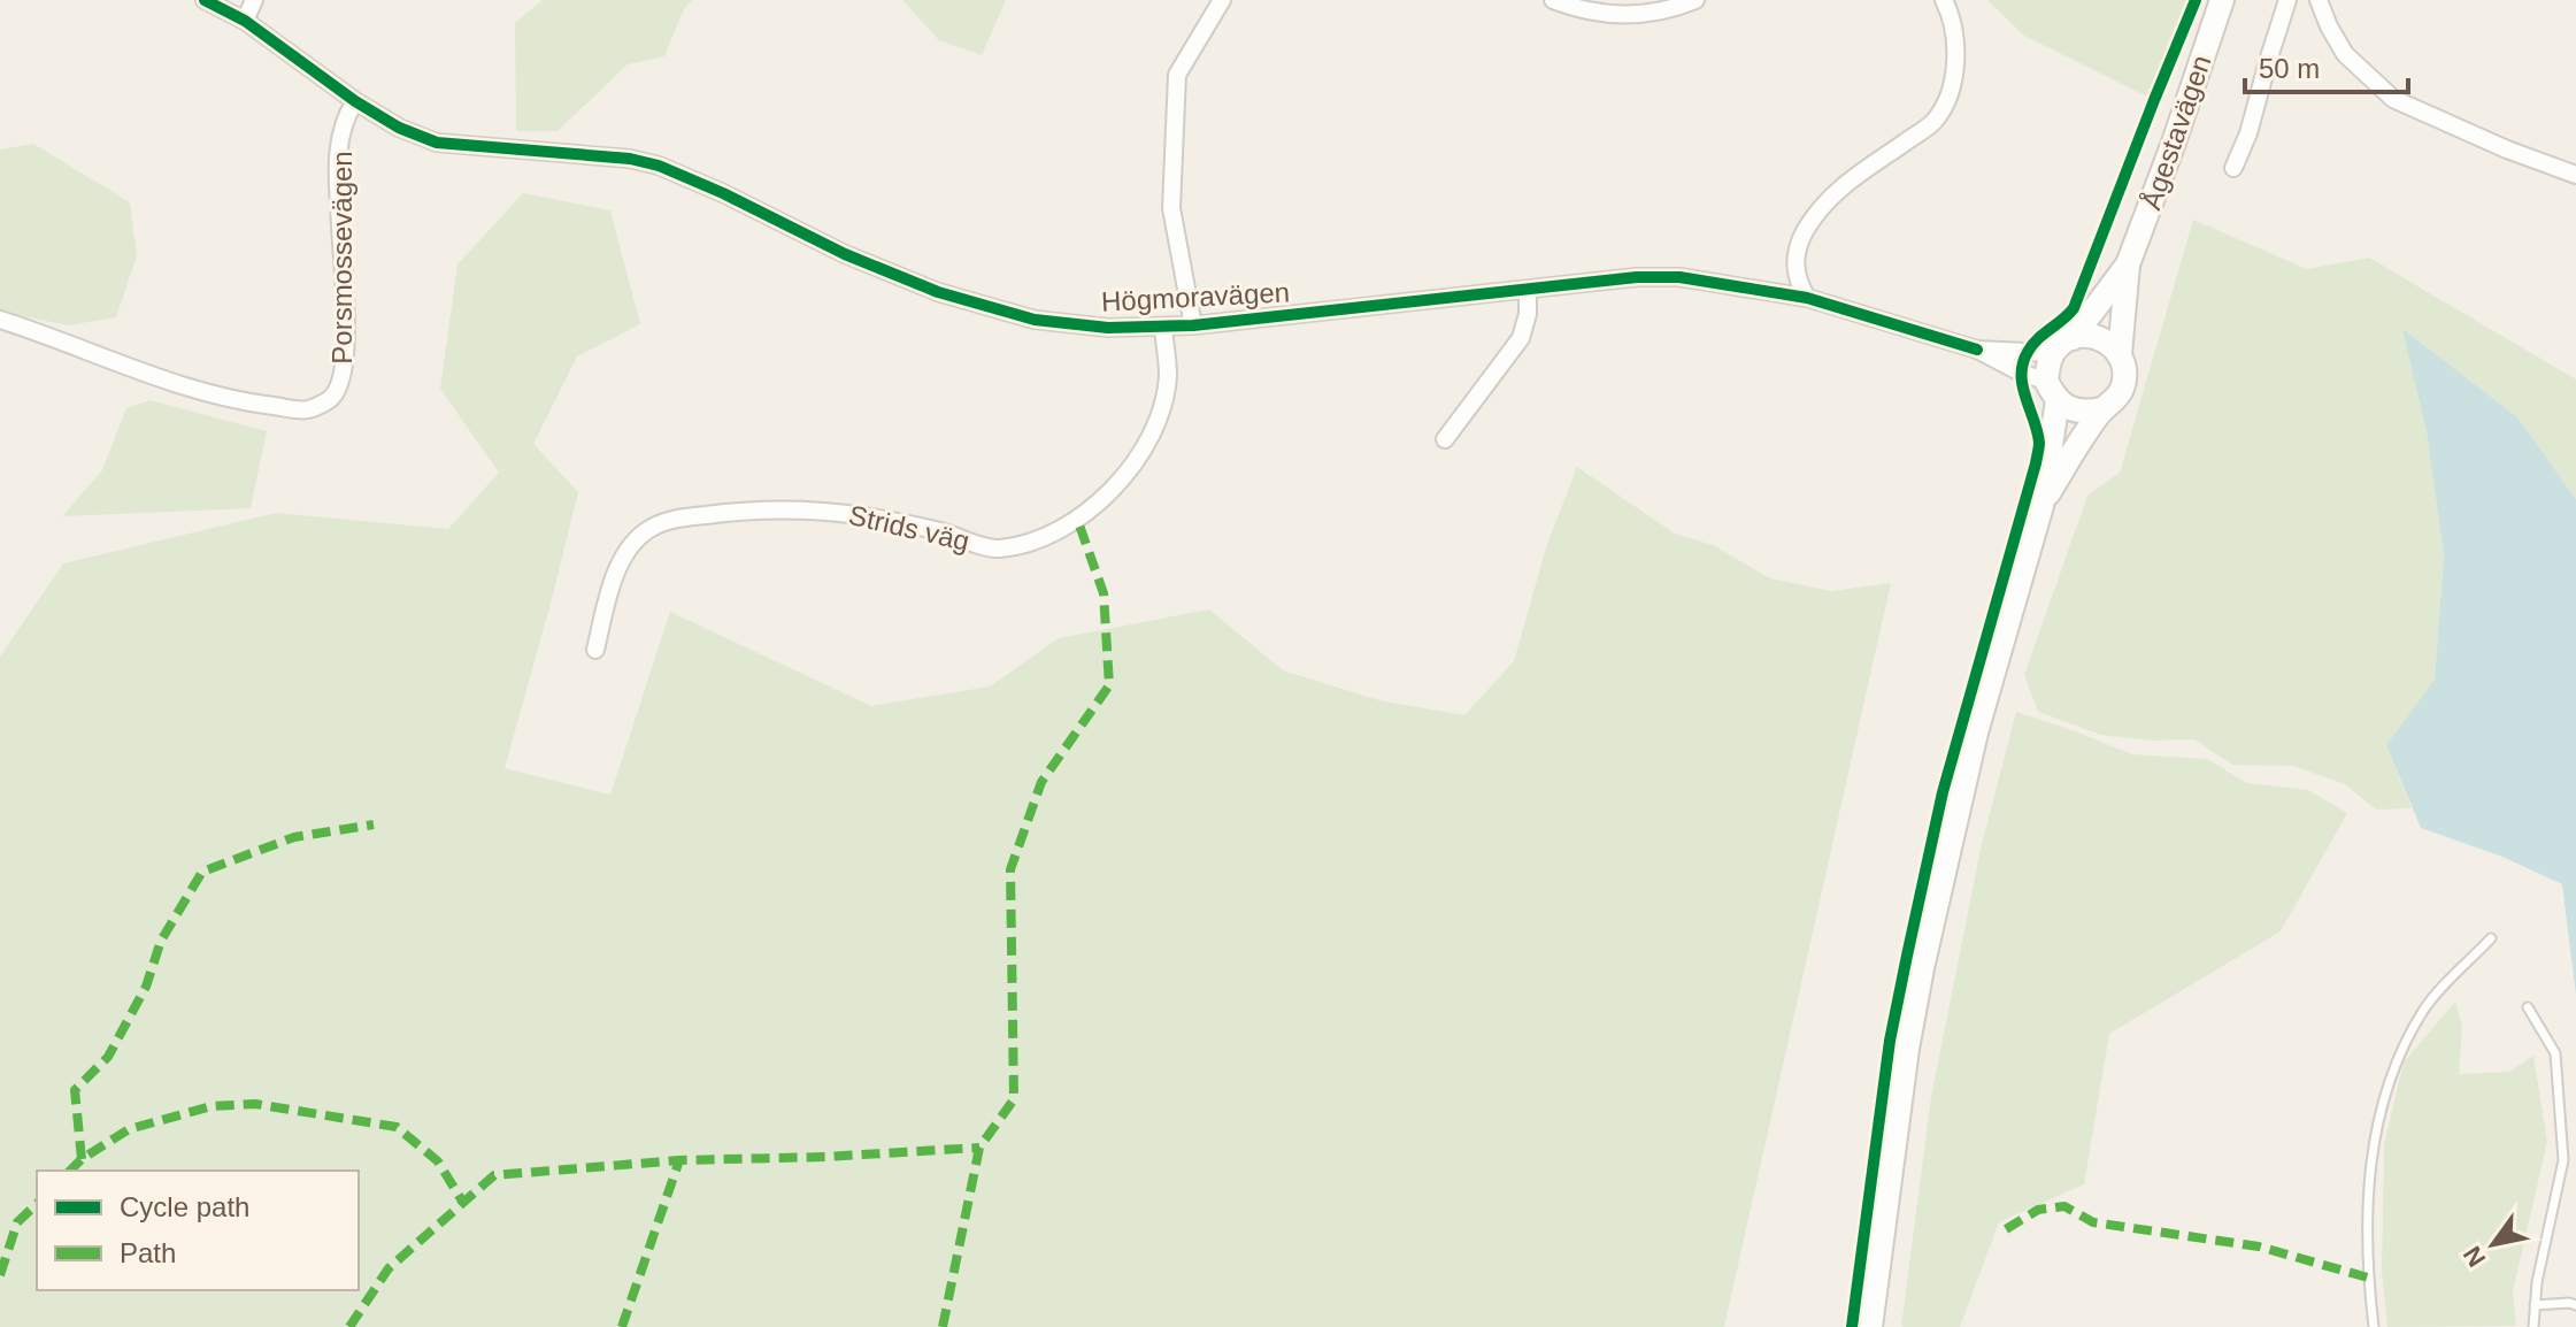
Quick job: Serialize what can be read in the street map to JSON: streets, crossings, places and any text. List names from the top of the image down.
{
  "streets": {
    "main road": ["Ågestavägen"],
    "street": ["Porsmossevägen", "Högmoravägen", "Strids väg"]
  },
  "crossings": [
    ["Ågestavägen", "Högmoravägen"],
    ["Porsmossevägen", "Högmoravägen"],
    ["Högmoravägen", "Strids väg"]
  ],
  "legend": ["Cycle path", "Path"],
  "scale_bar": "50 m",
  "north": "bottom left"
}
